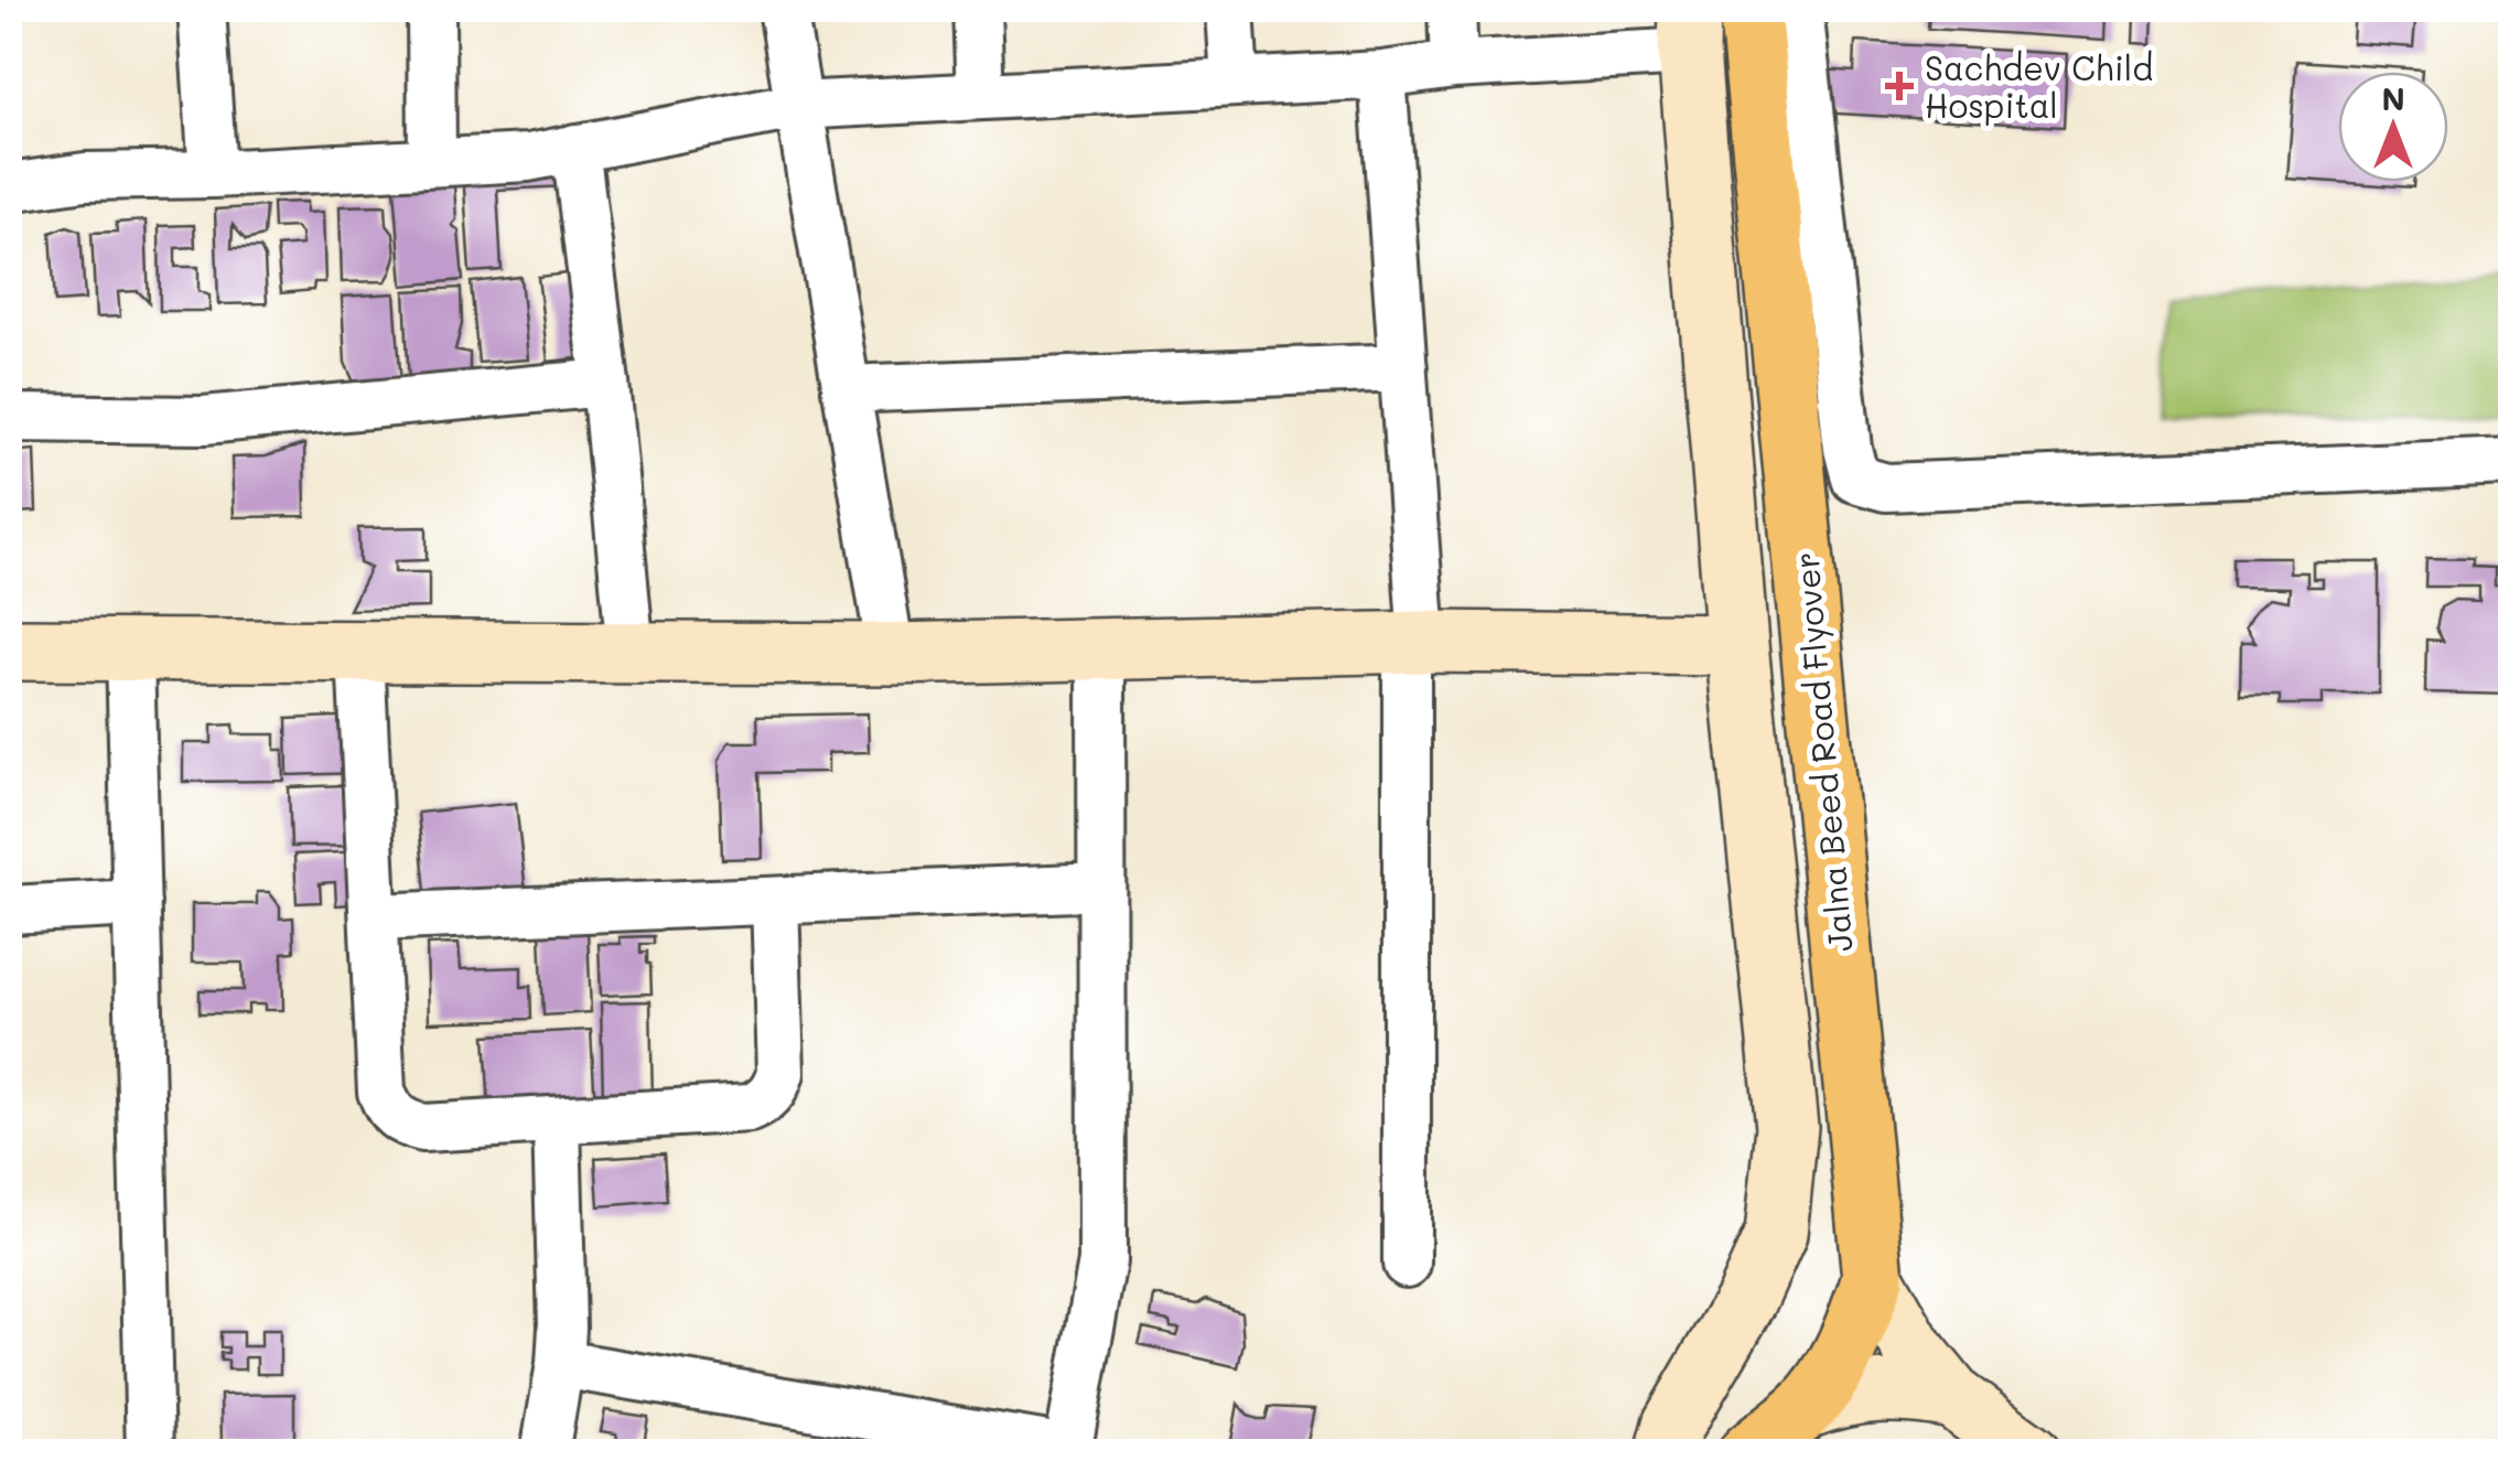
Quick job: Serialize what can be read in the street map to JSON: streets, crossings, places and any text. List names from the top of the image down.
{
  "streets": {
    "main road": ["Jalna Beed Road Flyover"]
  },
  "places": {
    "health": ["Sachdev Child Hospital"]
  },
  "north": "top"
}
